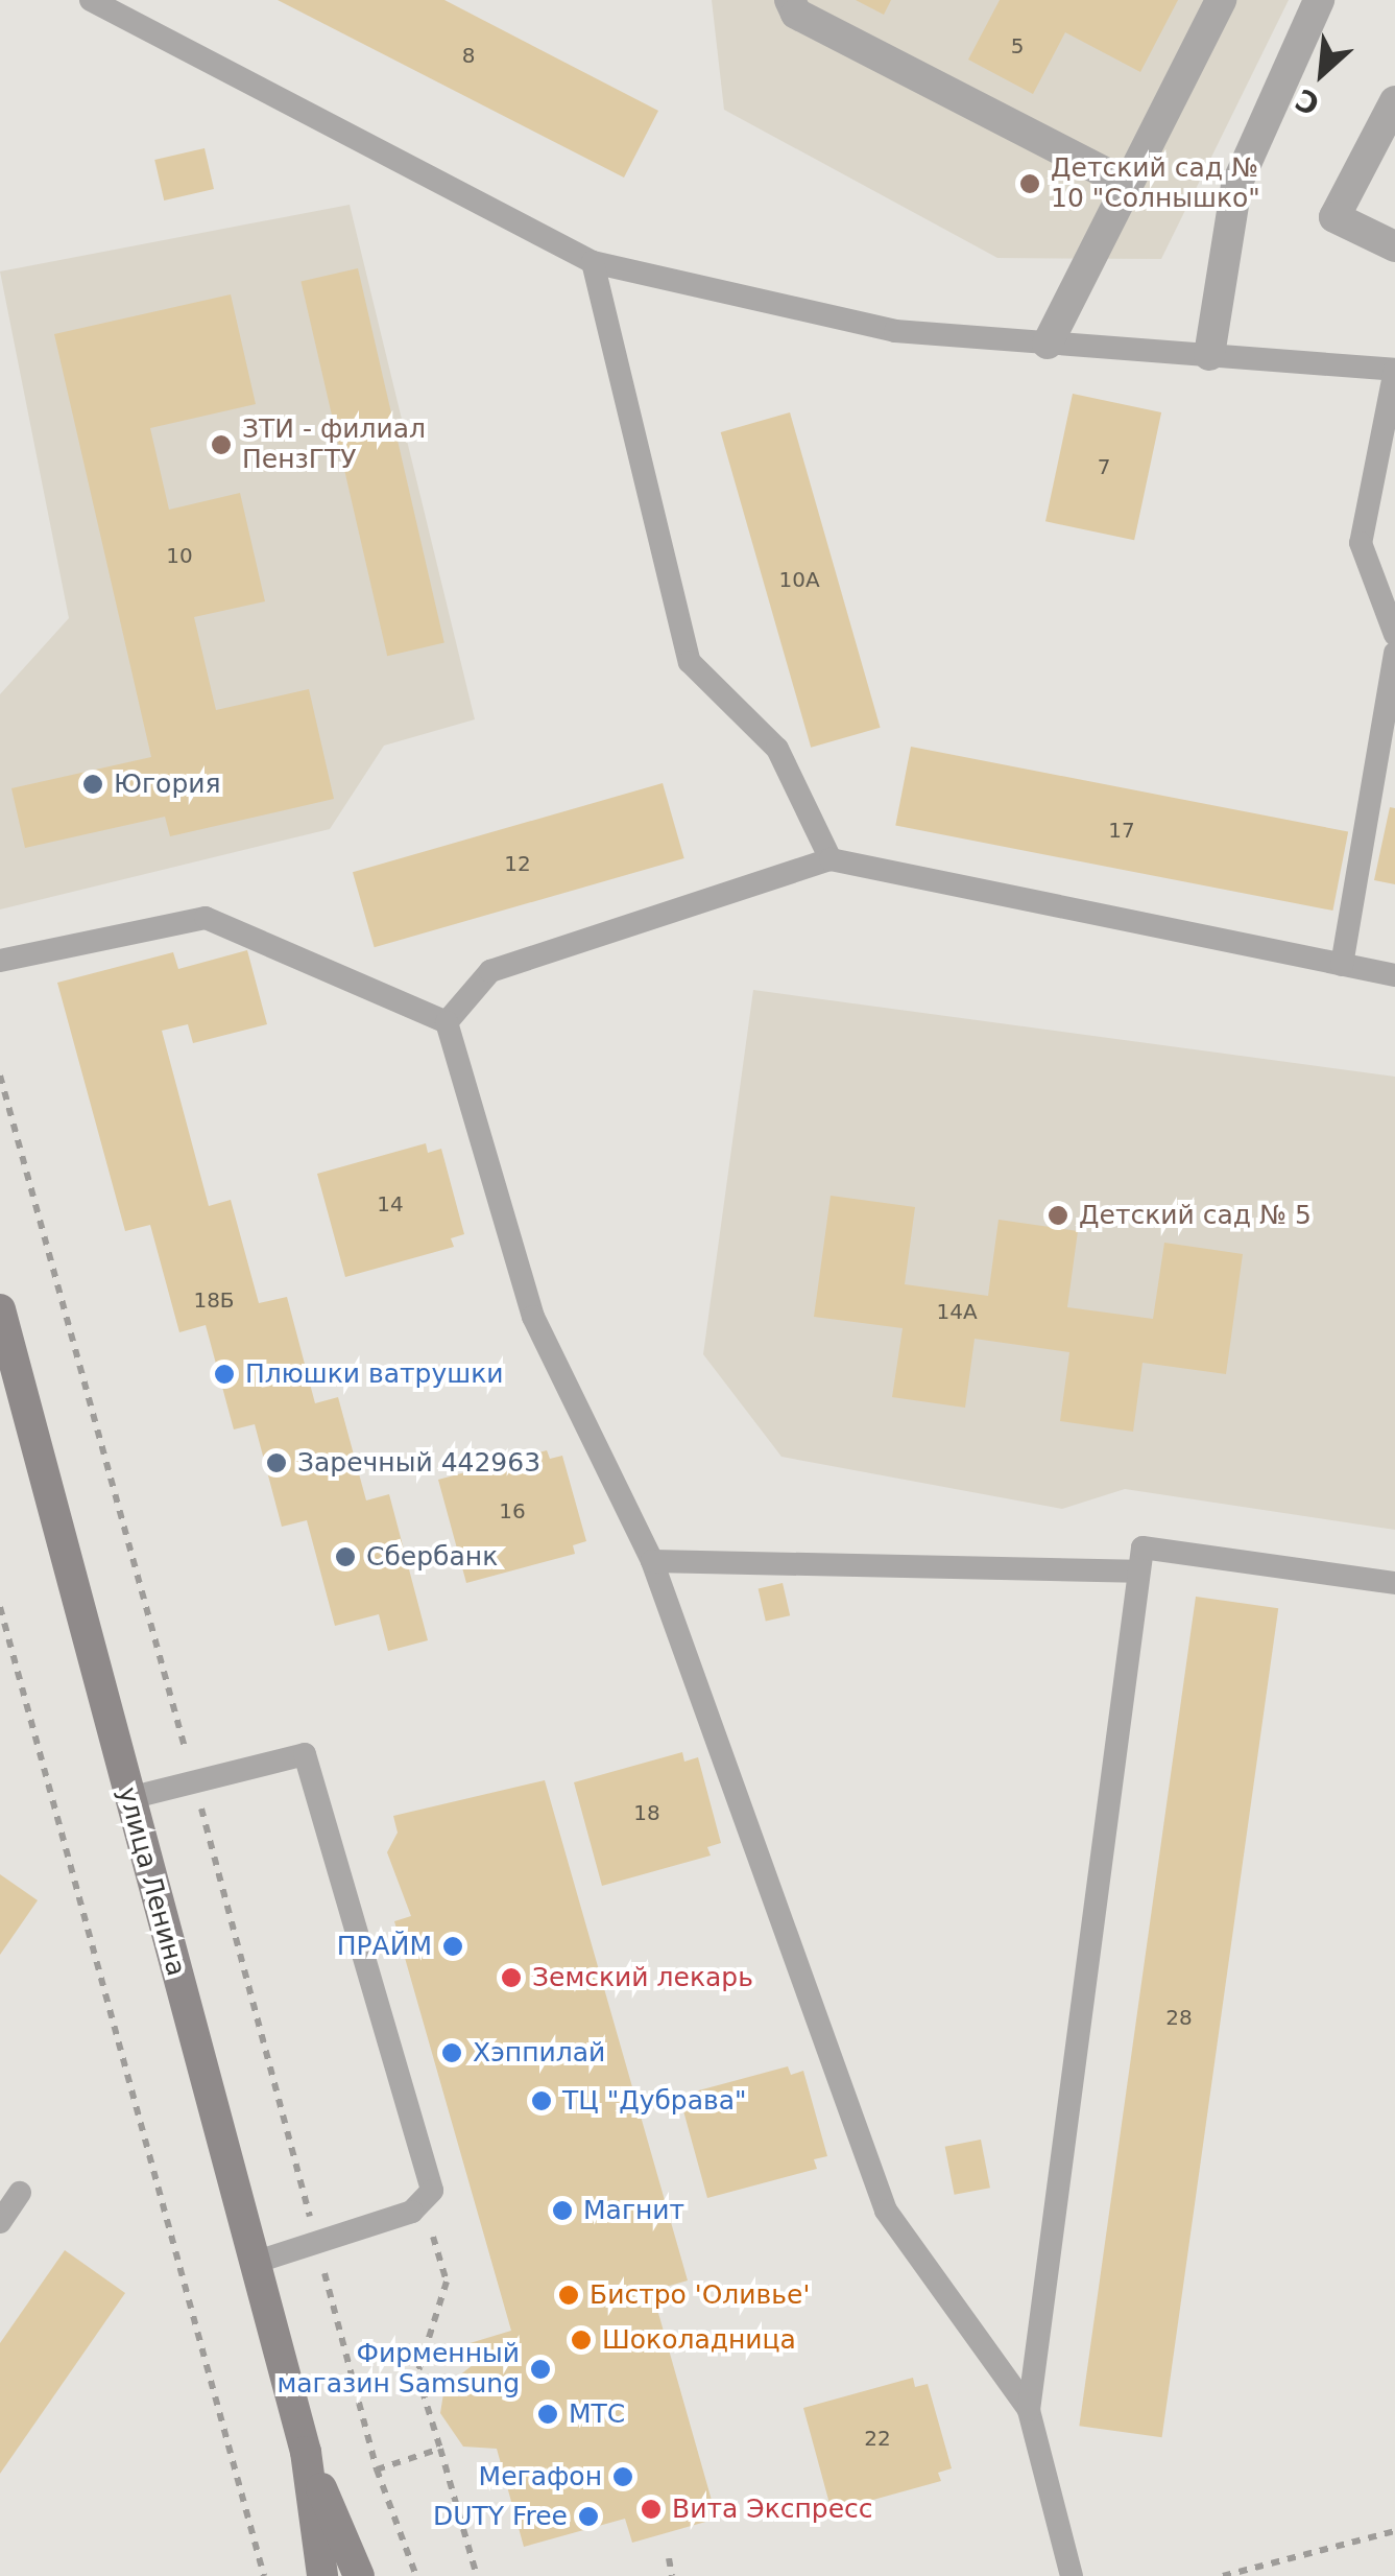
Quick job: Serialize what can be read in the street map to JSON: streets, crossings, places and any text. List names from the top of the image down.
{
  "streets": {
    "main road": ["улица Ленина"]
  },
  "places": [
    "Детский сад № 10 \"Солнышко\"",
    "ЗТИ - филиал ПензГТУ",
    "Югория",
    "Детский сад № 5",
    "Плюшки ватрушки",
    "Заречный 442963",
    "Сбербанк",
    "ПРАЙМ",
    "Земский лекарь",
    "Хэппилай",
    "ТЦ \"Дубрава\"",
    "Магнит",
    "Бистро 'Оливье'",
    "Шоколадница",
    "Фирменный магазин Samsung",
    "МТС",
    "Мегафон",
    "Вита Экспресс",
    "DUTY Free"
  ],
  "house_numbers": [
    "5",
    "8",
    "7",
    "10",
    "10А",
    "17",
    "12",
    "14",
    "18Б",
    "14А",
    "16",
    "18",
    "28",
    "22"
  ],
  "north": "bottom left"
}
